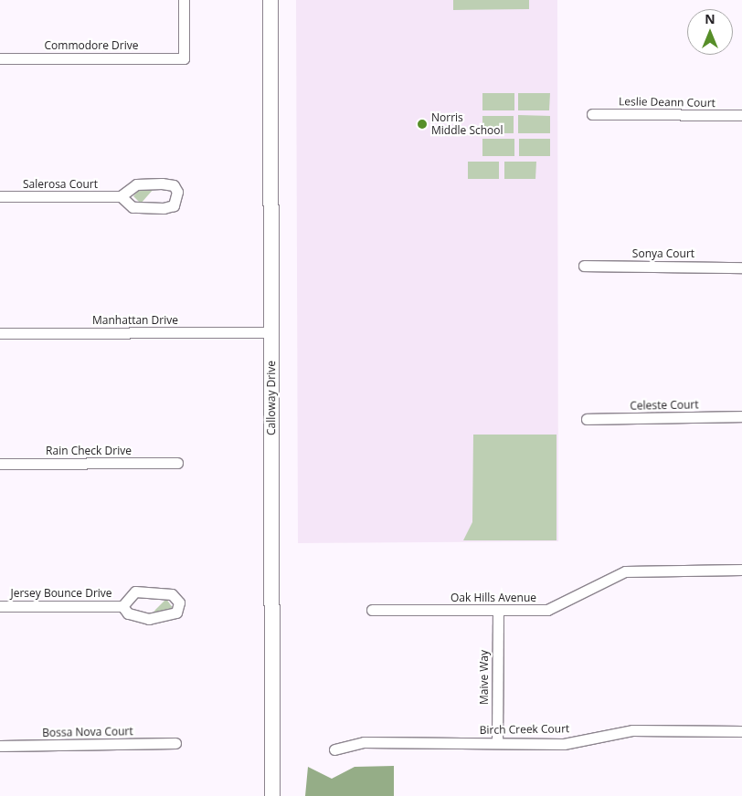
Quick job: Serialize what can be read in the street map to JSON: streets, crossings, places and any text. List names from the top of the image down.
{
  "streets": {
    "main road": ["Calloway Drive"],
    "street": [
      "Commodore Drive",
      "Leslie Deann Court",
      "Salerosa Court",
      "Sonya Court",
      "Manhattan Drive",
      "Celeste Court",
      "Rain Check Drive",
      "Jersey Bounce Drive",
      "Oak Hills Avenue",
      "Maive Way",
      "Birch Creek Court",
      "Bossa Nova Court"
    ]
  },
  "crossings": [
    ["Manhattan Drive", "Calloway Drive"],
    ["Oak Hills Avenue", "Maive Way"],
    ["Maive Way", "Birch Creek Court"]
  ],
  "places": ["Norris Middle School"],
  "north": "top"
}
